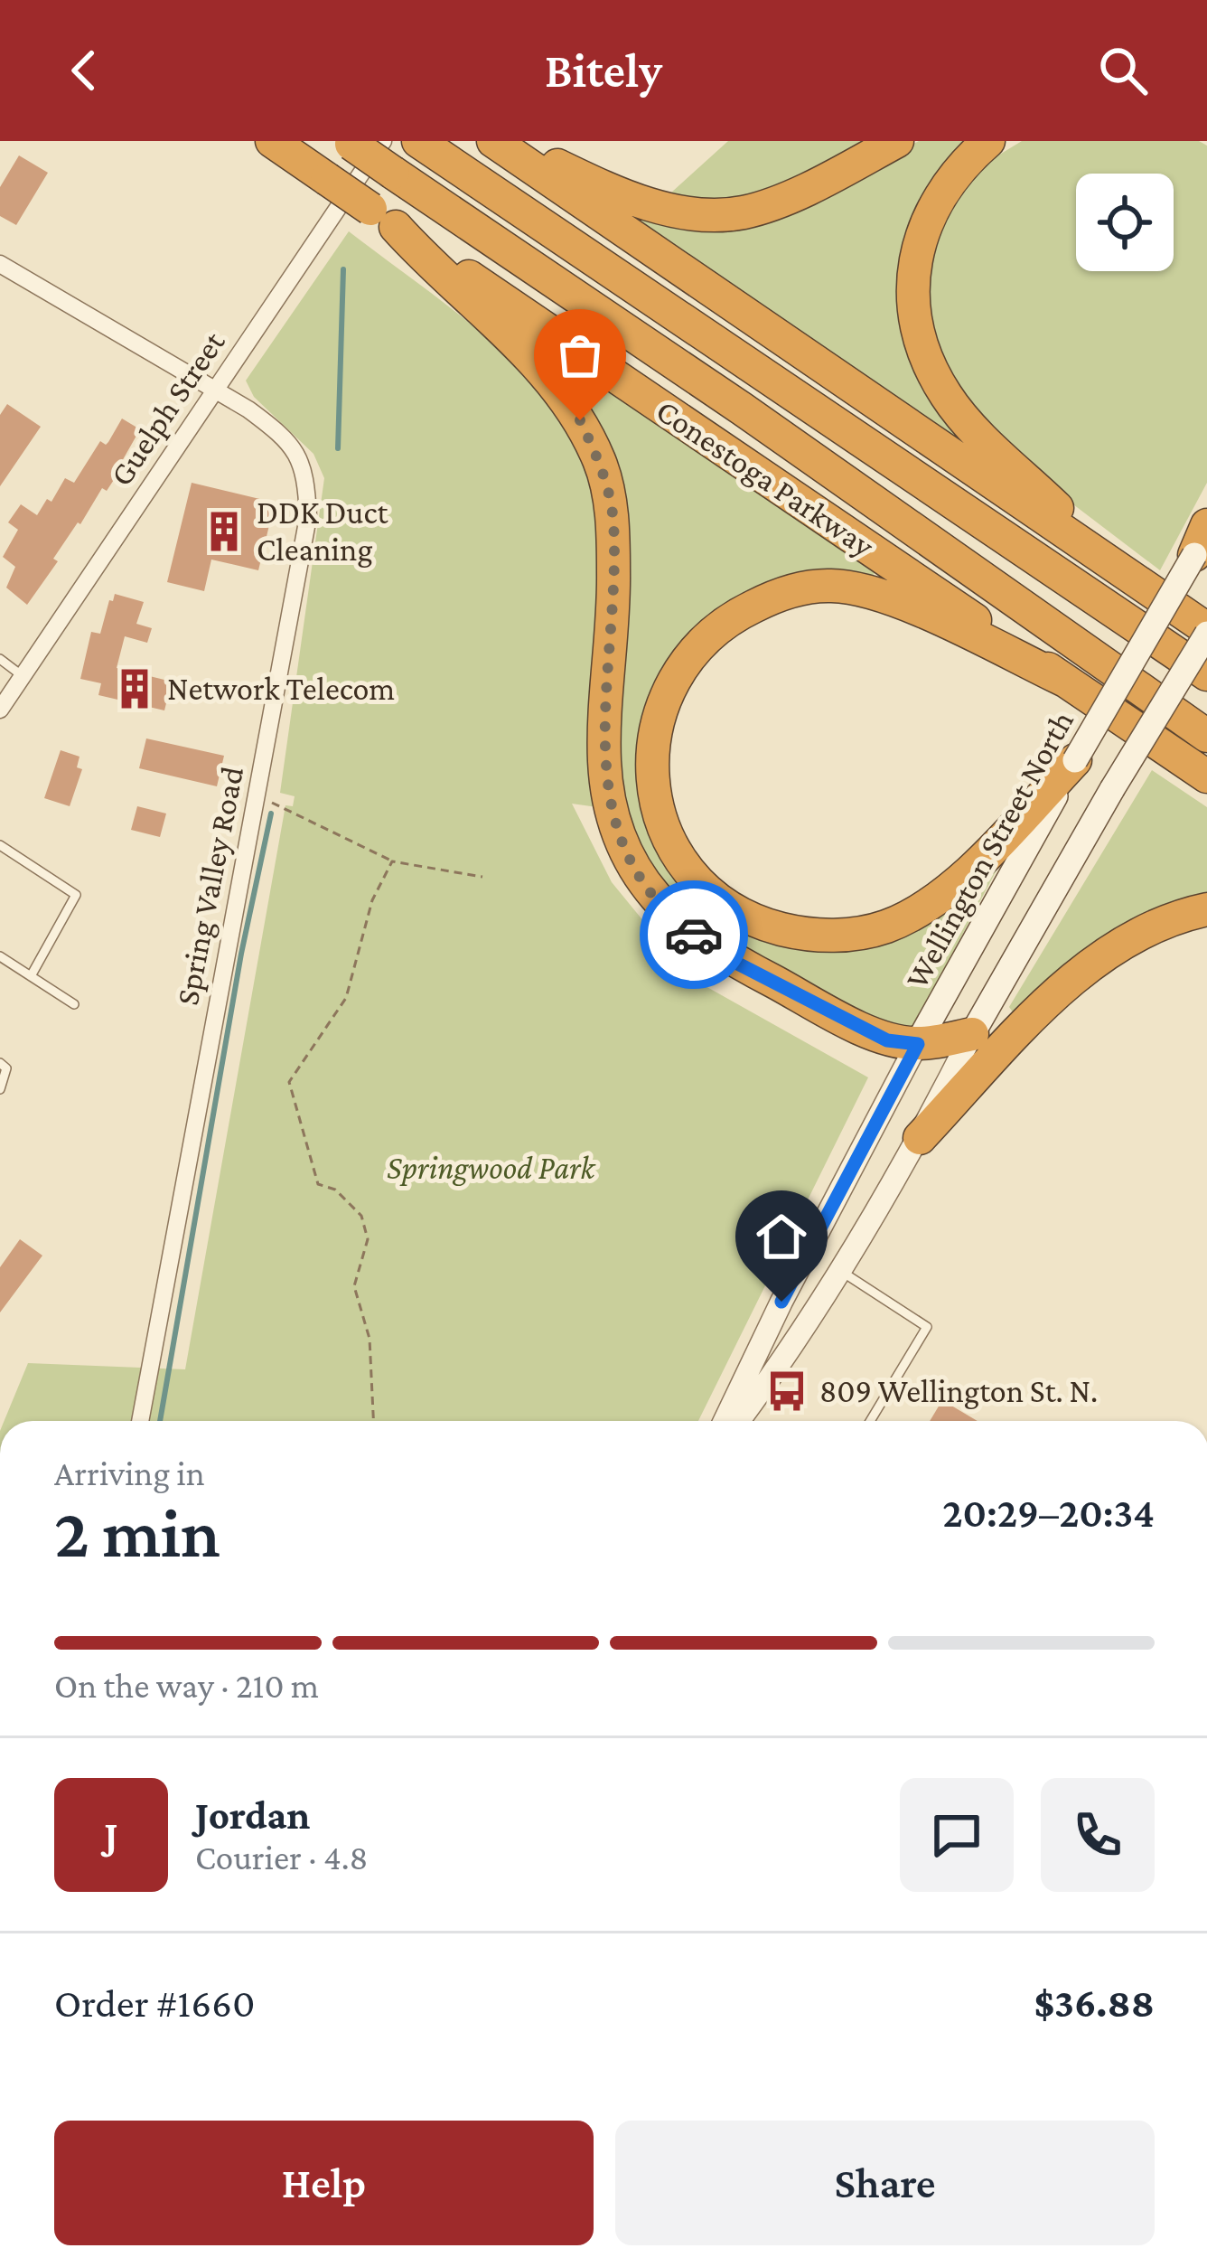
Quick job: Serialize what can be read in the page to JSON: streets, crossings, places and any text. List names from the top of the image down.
{
  "streets": {
    "highway": ["Conestoga Parkway"],
    "main road": ["Wellington Street North"],
    "street": ["Guelph Street", "Spring Valley Road"]
  },
  "crossings": [
    ["Guelph Street", "Conestoga Parkway"],
    ["Guelph Street", "Spring Valley Road"]
  ],
  "parks": ["Springwood Park"],
  "places": {
    "building": ["DDK Duct Cleaning", "Network Telecom"],
    "bus stop": ["809 Wellington St. N."]
  },
  "page": {
    "header": "Bitely",
    "heading": ["2 min", "Arriving in", "20:29–20:34"],
    "panel": [
      "Jordan",
      "Courier · 4.8",
      "Order #1660",
      "$36.88"
    ],
    "bar": "On the way · 210 m",
    "round": "J",
    "buttons": ["Help", "Share"]
  }
}
